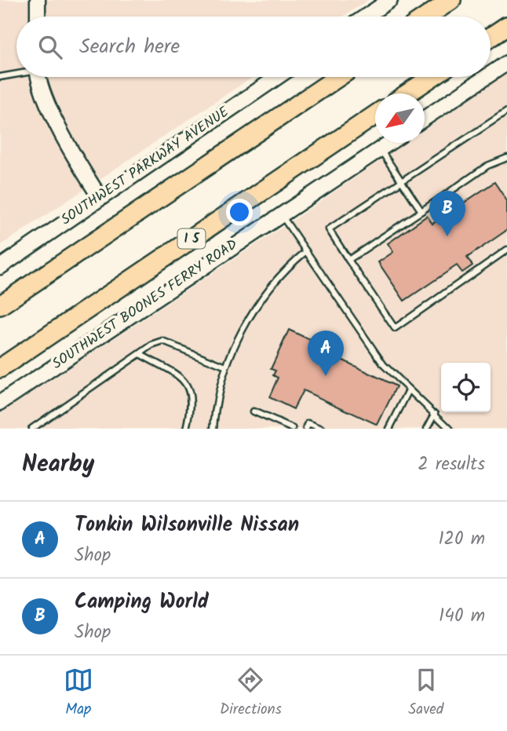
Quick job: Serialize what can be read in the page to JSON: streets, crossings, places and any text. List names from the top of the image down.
{
  "streets": {
    "highway": ["I 5"],
    "street": ["SOUTHWEST PARKWAY AVENUE", "SOUTHWEST BOONES FERRY ROAD"]
  },
  "north": "bottom left",
  "page": {
    "search": "Search here",
    "pins": ["B", "A"],
    "heading": ["Nearby", "2 results"],
    "list": [
      {
        "mark": "A",
        "name": "Tonkin Wilsonville Nissan",
        "note": "Shop",
        "value": "120 m"
      },
      {
        "mark": "B",
        "name": "Camping World",
        "note": "Shop",
        "value": "140 m"
      }
    ],
    "nav": ["Map", "Directions", "Saved"]
  }
}
